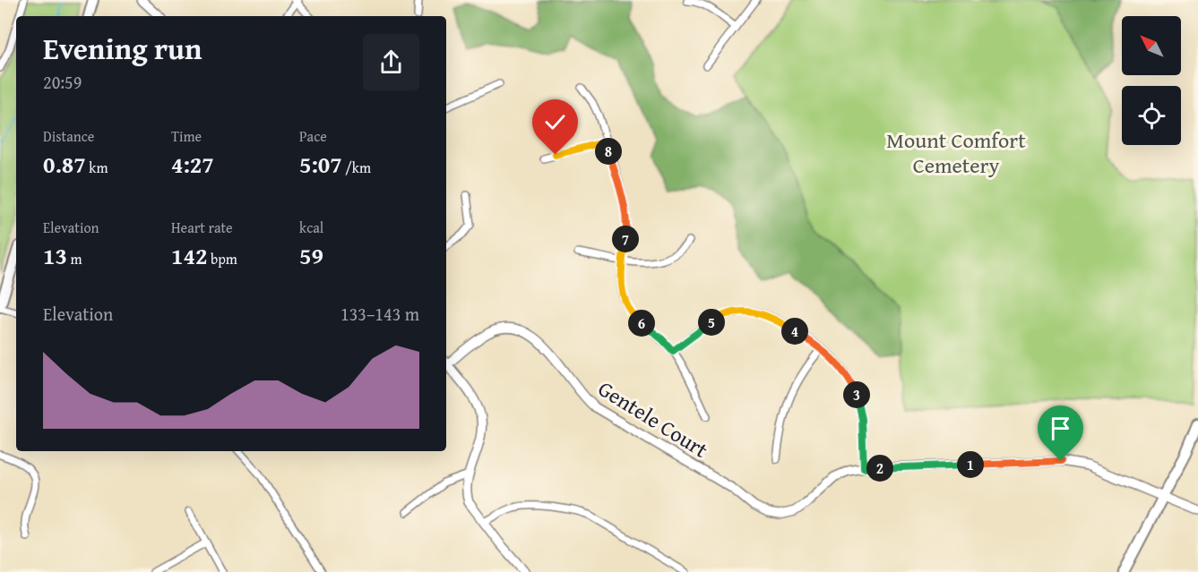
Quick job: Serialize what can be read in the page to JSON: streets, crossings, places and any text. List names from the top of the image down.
{
  "streets": {
    "street": ["Gentele Court"]
  },
  "parks": ["Mount Comfort Cemetery"],
  "north": "top left",
  "page": {
    "heading": ["Evening run", "20:59"],
    "stats": [
      ["Distance", "0.87 km"],
      ["Time", "4:27"],
      ["Pace", "5:07 /km"],
      ["Elevation", "13 m"],
      ["Heart rate", "142 bpm"],
      ["kcal", "59"]
    ],
    "pins": [
      "8",
      "7",
      "5",
      "6",
      "4",
      "3",
      "1",
      "2"
    ],
    "chart": ["Elevation", "133–143 m"]
  }
}
